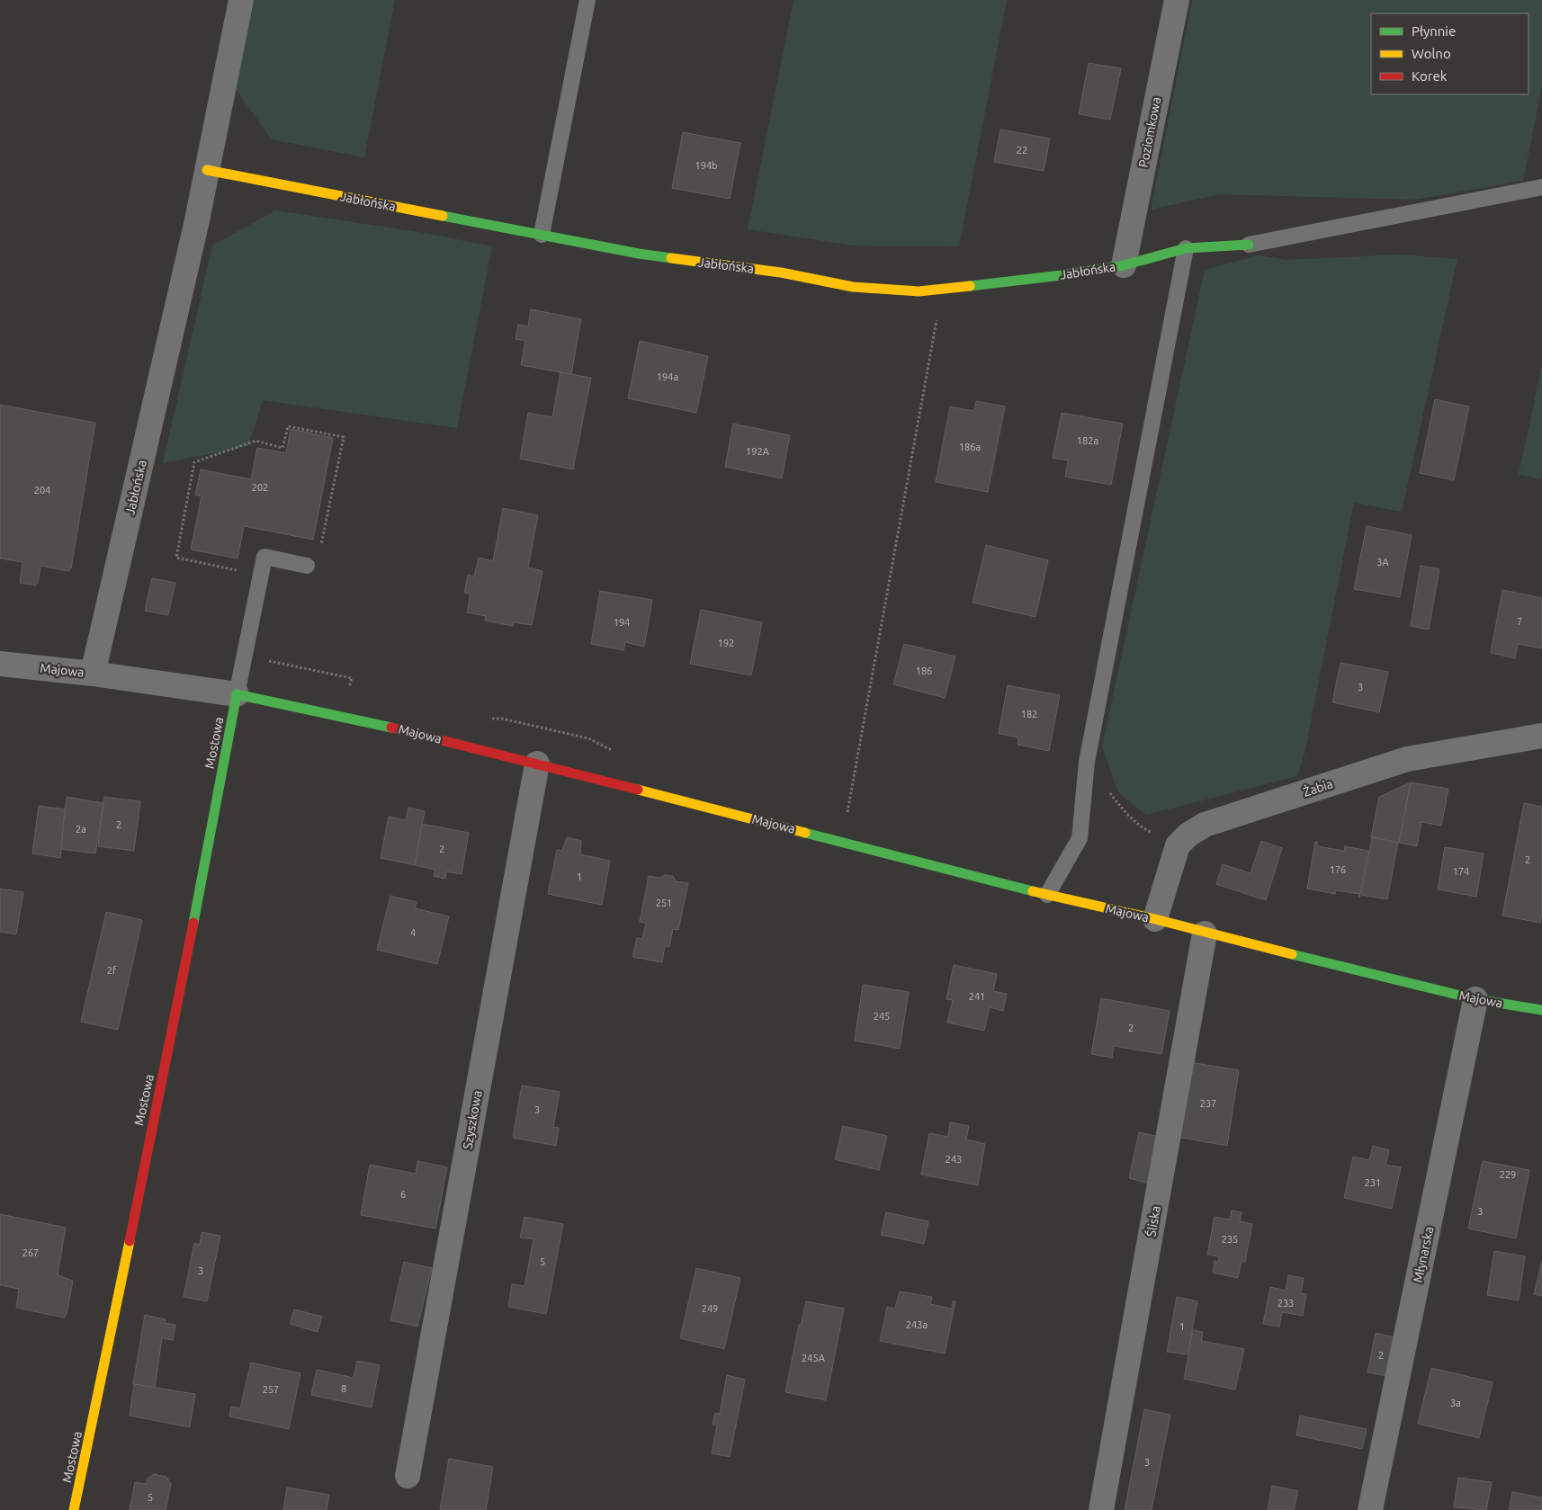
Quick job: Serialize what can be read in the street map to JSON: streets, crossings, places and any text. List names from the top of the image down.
{
  "streets": {
    "street": [
      "Poziomkowa",
      "Jabłońska",
      "Majowa",
      "Mostowa",
      "Żabia",
      "Szyszkowa",
      "Śliska",
      "Młynarska"
    ]
  },
  "crossings": [
    ["Poziomkowa", "Jabłońska"],
    ["Jabłońska", "Majowa"],
    ["Majowa", "Mostowa"],
    ["Majowa", "Szyszkowa"],
    ["Majowa", "Śliska"],
    ["Majowa", "Młynarska"]
  ],
  "house_numbers": [
    "22",
    "194b",
    "194a",
    "182a",
    "186a",
    "192A",
    "202",
    "204",
    "3A",
    "7",
    "194",
    "192",
    "186",
    "3",
    "182",
    "2",
    "2a",
    "2",
    "2",
    "176",
    "174",
    "1",
    "251",
    "4",
    "2f",
    "241",
    "245",
    "2",
    "237",
    "3",
    "243",
    "229",
    "231",
    "6",
    "3",
    "235",
    "267",
    "5",
    "3",
    "233",
    "249",
    "243a",
    "1",
    "2",
    "245A",
    "8",
    "257",
    "3a",
    "3",
    "5"
  ],
  "legend": ["Płynnie", "Wolno", "Korek"]
}
